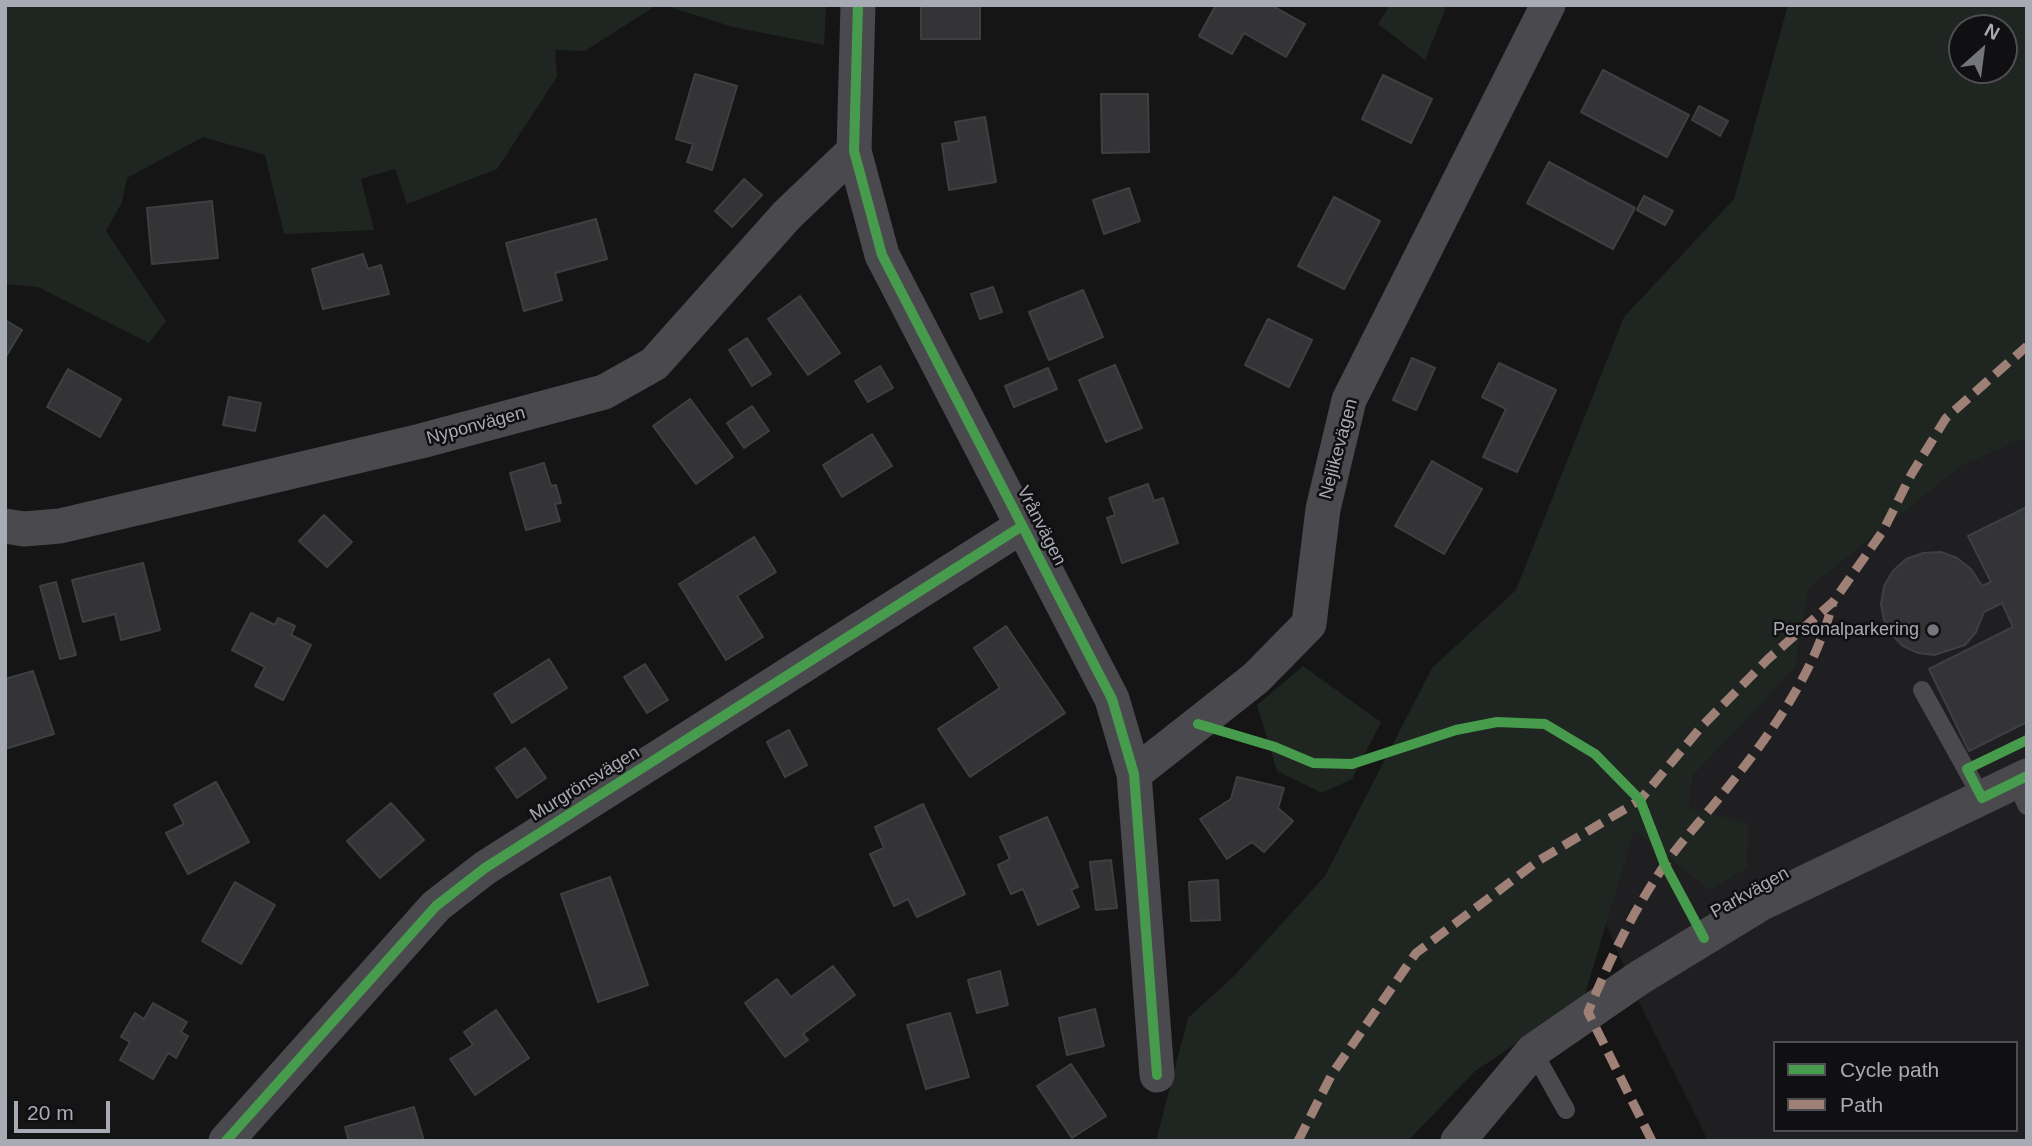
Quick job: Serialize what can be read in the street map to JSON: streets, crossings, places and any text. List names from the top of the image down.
{
  "streets": {
    "street": [
      "Nyponvägen",
      "Nejlikevägen",
      "Vrånvägen",
      "Murgrönsvägen",
      "Parkvägen"
    ]
  },
  "crossings": [
    ["Nyponvägen", "Vrånvägen"],
    ["Nejlikevägen", "Vrånvägen"],
    ["Vrånvägen", "Murgrönsvägen"]
  ],
  "places": ["Personalparkering"],
  "legend": ["Cycle path", "Path"],
  "scale_bar": "20 m",
  "north": "top right"
}
